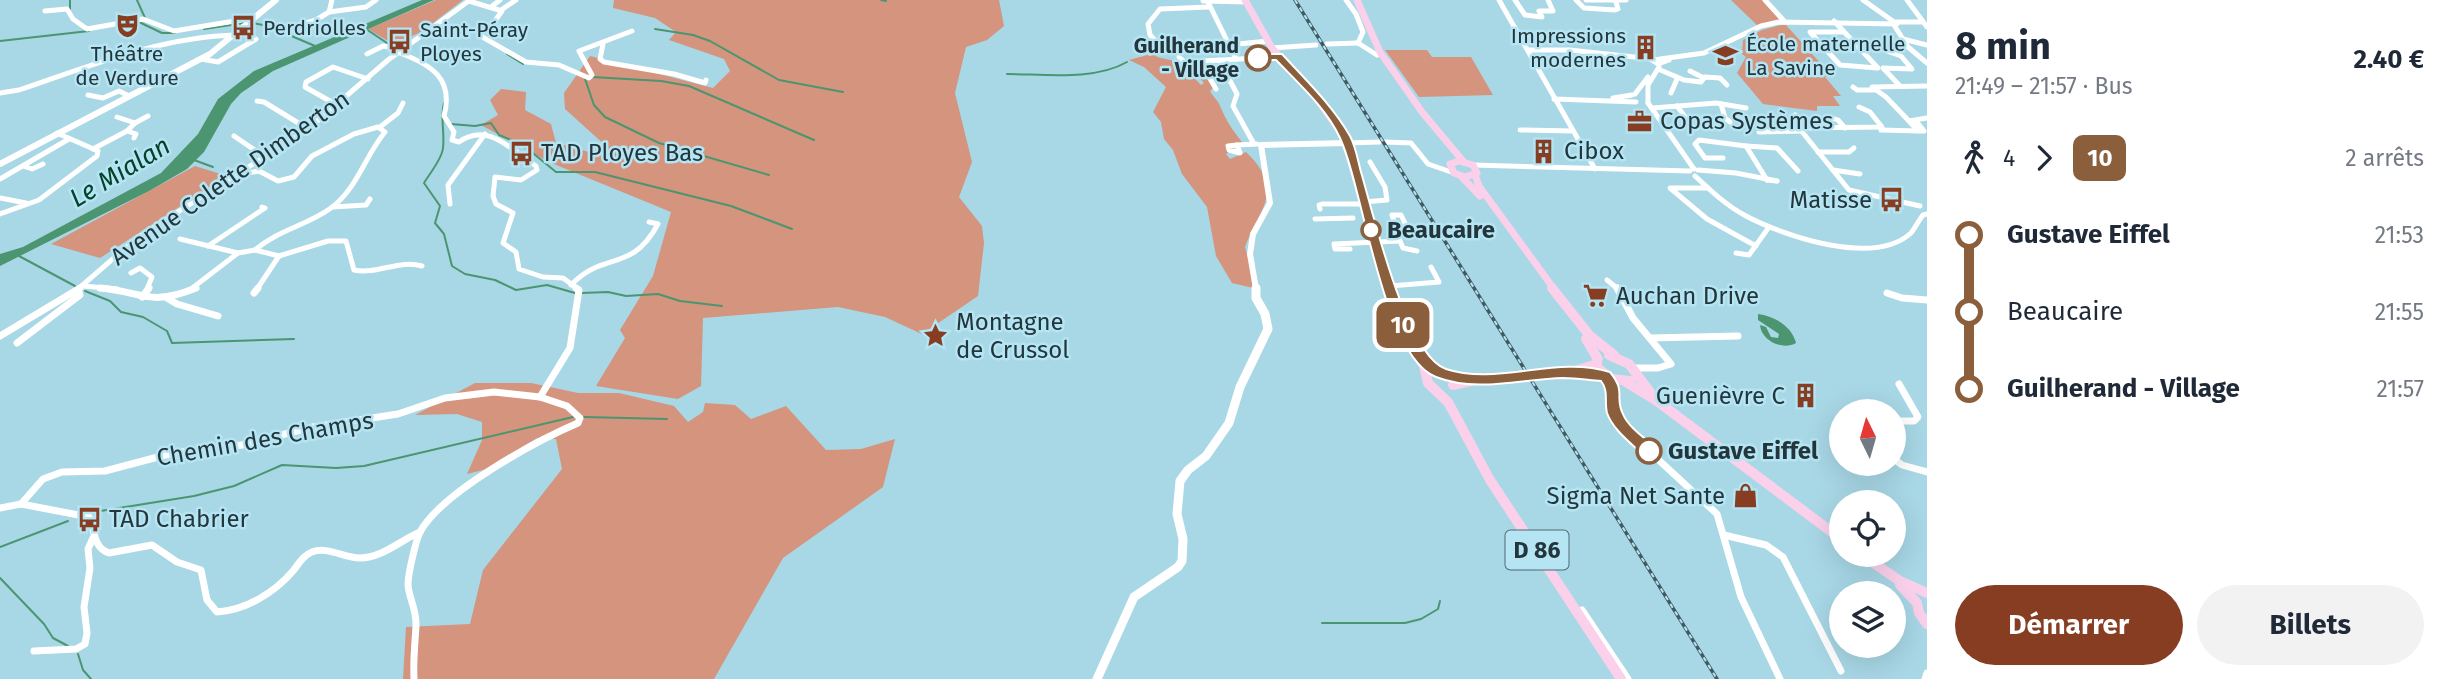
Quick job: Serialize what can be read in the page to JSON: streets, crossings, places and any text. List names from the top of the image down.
{
  "streets": {
    "main road": ["D 86"],
    "street": ["Avenue Colette Dimberton", "Chemin des Champs"]
  },
  "water": ["Le Mialan"],
  "places": {
    "theatre": ["Théâtre de Verdure"],
    "bus stop": [
      "Perdriolles",
      "Saint-Péray Ployes",
      "TAD Ployes Bas",
      "Matisse",
      "TAD Chabrier"
    ],
    "building": ["Impressions modernes", "Cibox", "Guenièvre C"],
    "school or university": ["École maternelle La Savine"],
    "other": ["Guilherand - Village", "Beaucaire", "Gustave Eiffel"],
    "office": ["Copas Systèmes"],
    "supermarket": ["Auchan Drive"],
    "place": ["Montagne de Crussol"],
    "shop": ["Sigma Net Sante"]
  },
  "lines": ["bus line 10"],
  "north": "top",
  "page": {
    "on_map": "10",
    "heading": ["8 min", "21:49 – 21:57 · Bus", "2.40 €"],
    "legs": ["4", "10", "2 arrêts"],
    "list": [
      {
        "name": "Gustave Eiffel",
        "value": "21:53"
      },
      {
        "name": "Beaucaire",
        "value": "21:55"
      },
      {
        "name": "Guilherand - Village",
        "value": "21:57"
      }
    ],
    "buttons": ["Démarrer", "Billets"]
  }
}
